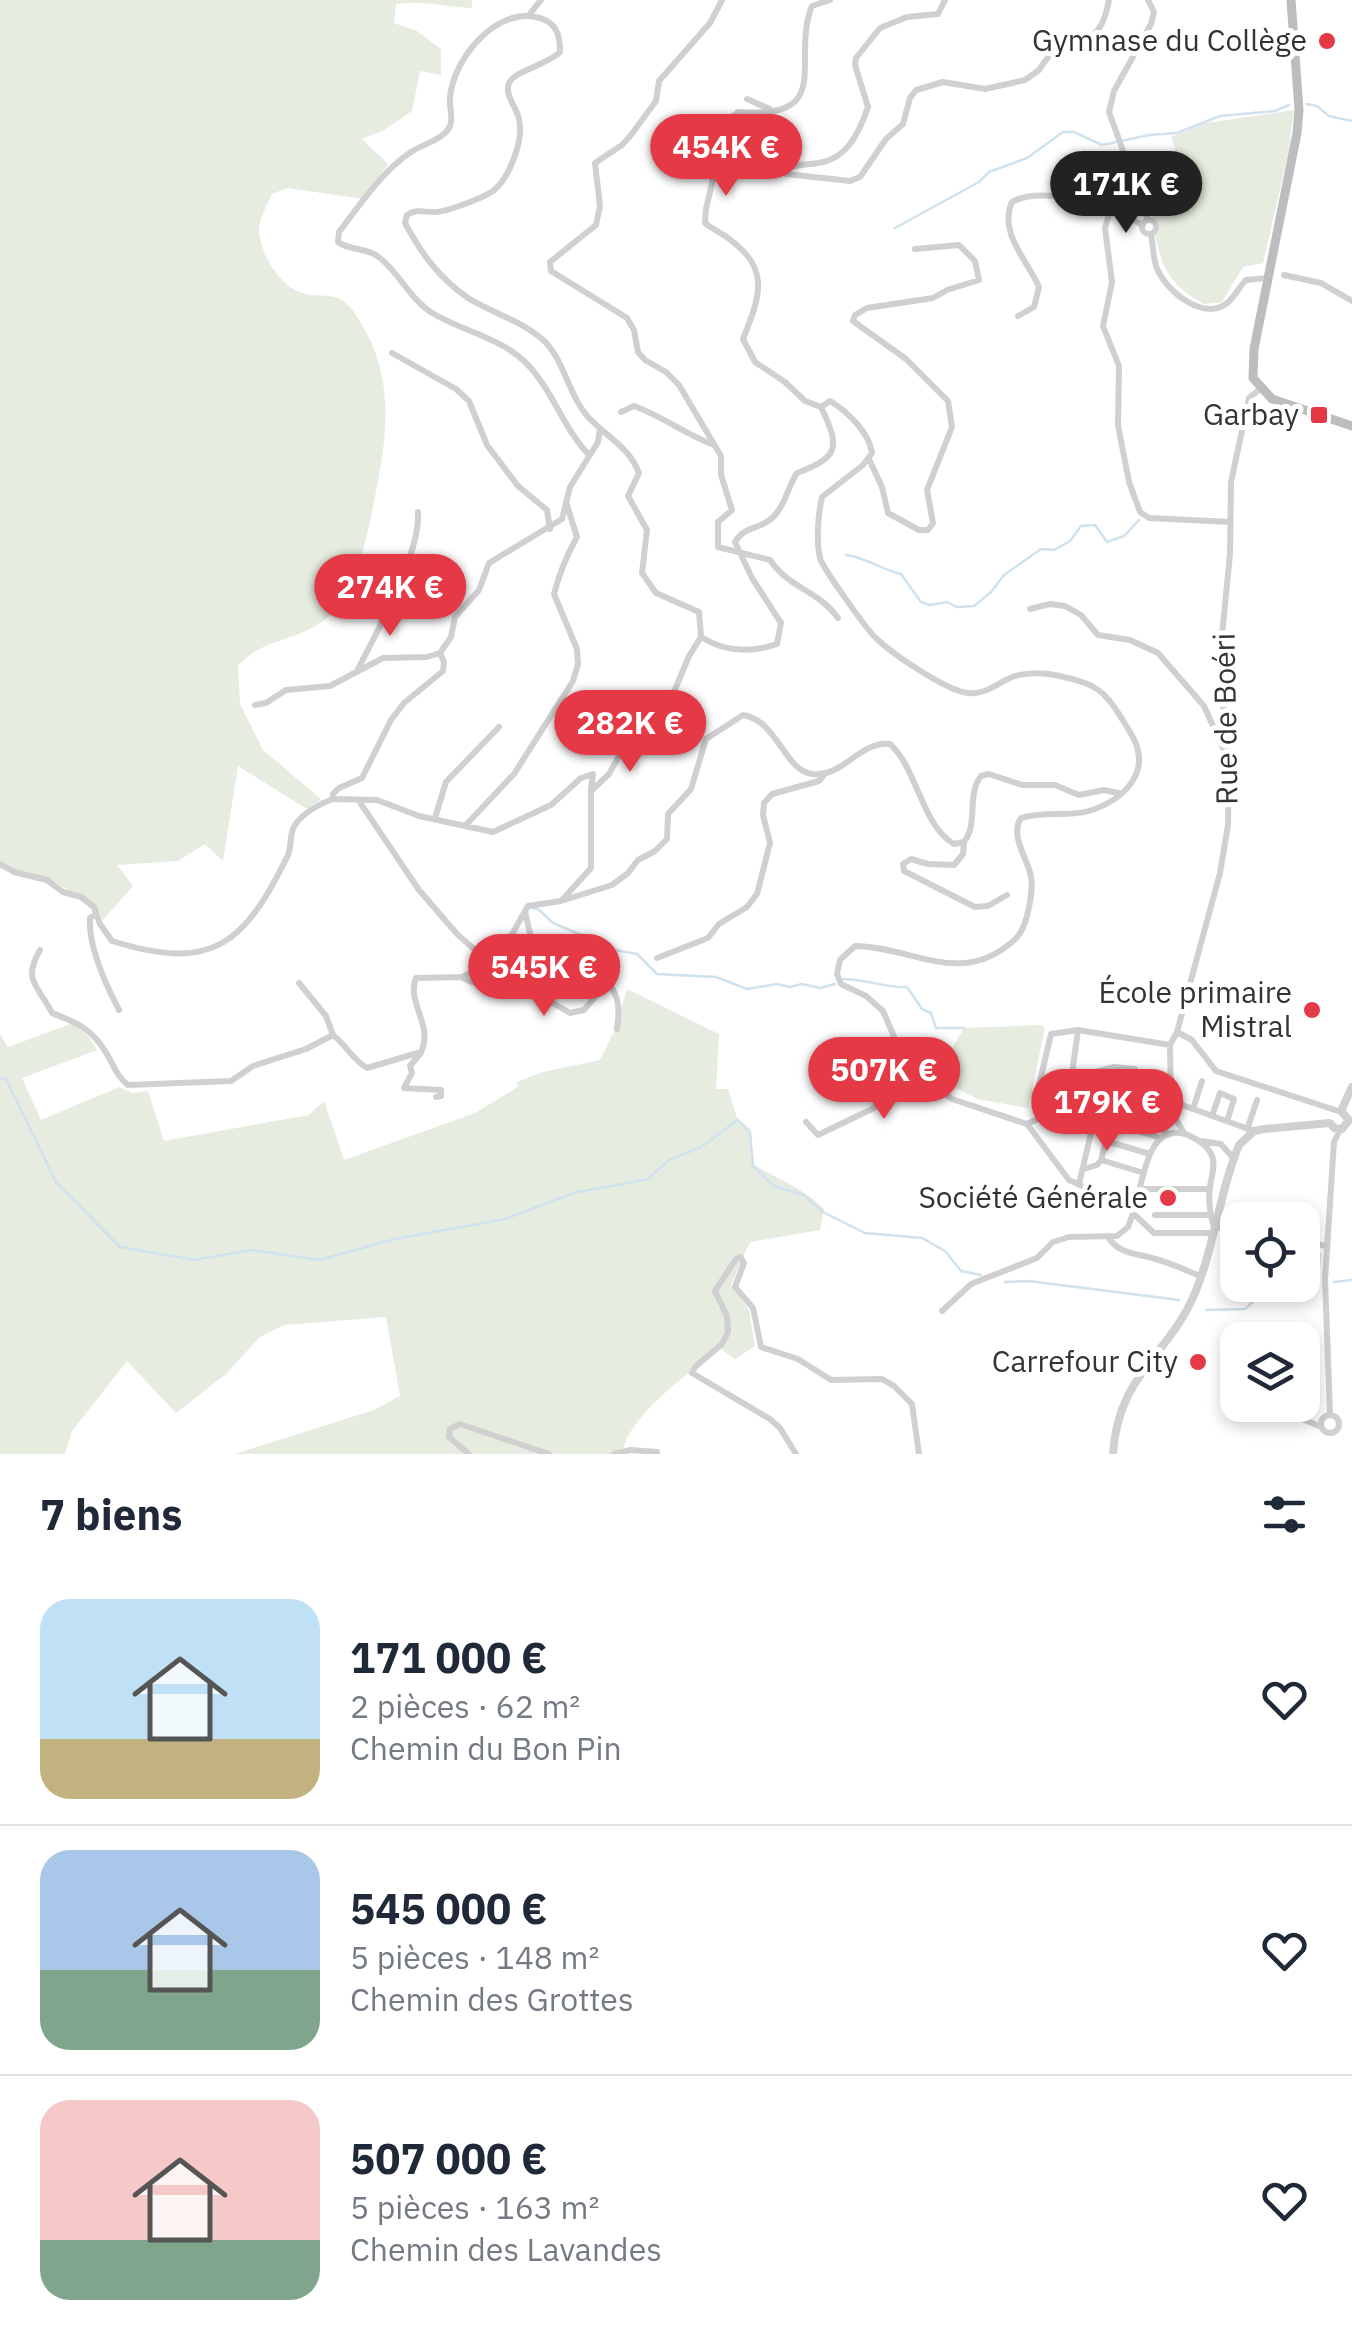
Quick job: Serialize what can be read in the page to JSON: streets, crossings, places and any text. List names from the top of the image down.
{
  "streets": {
    "street": ["Rue de Boéri"]
  },
  "places": {
    "other": [
      "Gymnase du Collège",
      "École primaire Mistral",
      "Société Générale",
      "Carrefour City"
    ],
    "transit": ["Garbay"]
  },
  "page": {
    "price": [
      "454K €",
      "171K €",
      "274K €",
      "282K €",
      "545K €",
      "507K €",
      "179K €"
    ],
    "heading": "7 biens",
    "list": [
      {
        "name": "171 000 €",
        "note": "2 pièces · 62 m² · Chemin du Bon Pin"
      },
      {
        "name": "545 000 €",
        "note": "5 pièces · 148 m² · Chemin des Grottes"
      },
      {
        "name": "507 000 €",
        "note": "5 pièces · 163 m² · Chemin des Lavandes"
      }
    ]
  }
}
